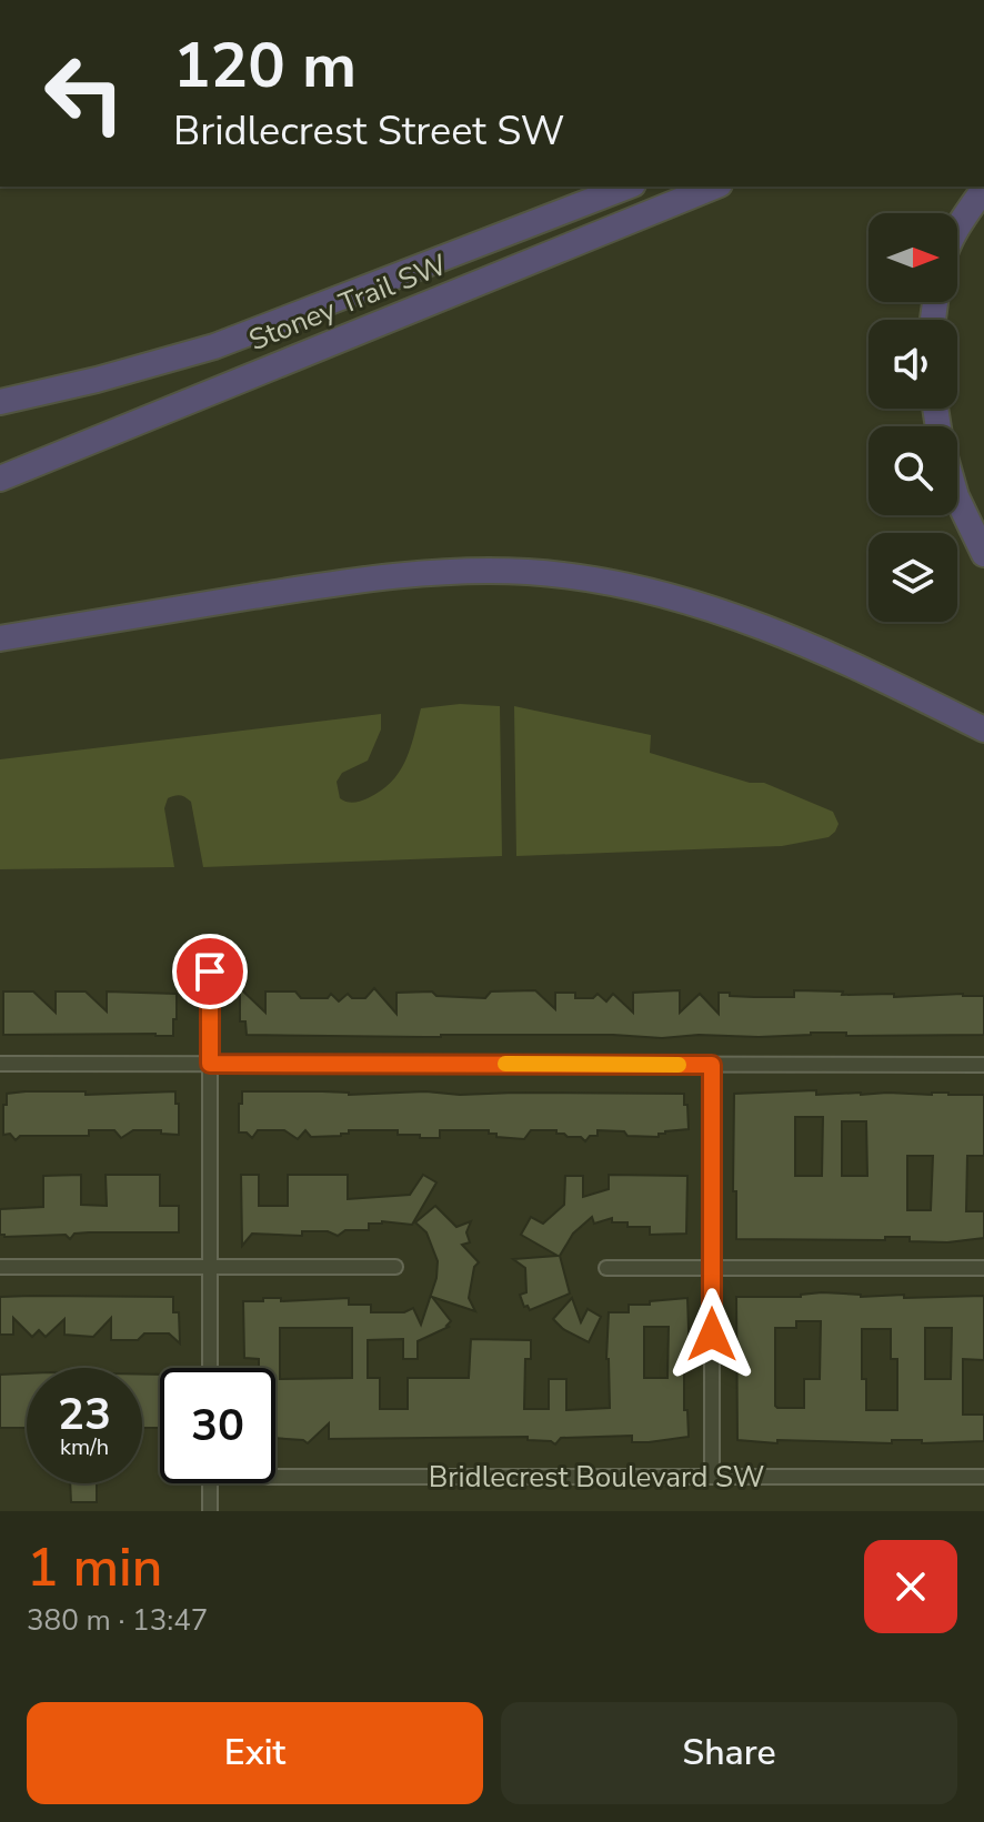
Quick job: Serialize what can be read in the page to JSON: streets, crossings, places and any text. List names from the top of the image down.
{
  "streets": {
    "highway": ["Stoney Trail SW"],
    "street": ["Bridlecrest Boulevard SW"]
  },
  "north": "right",
  "page": {
    "turn": ["120 m", "Bridlecrest Street SW"],
    "speed": "23 km/h",
    "limit": "30",
    "heading": ["1 min", "380 m · 13:47"],
    "buttons": ["Exit", "Share"]
  }
}
